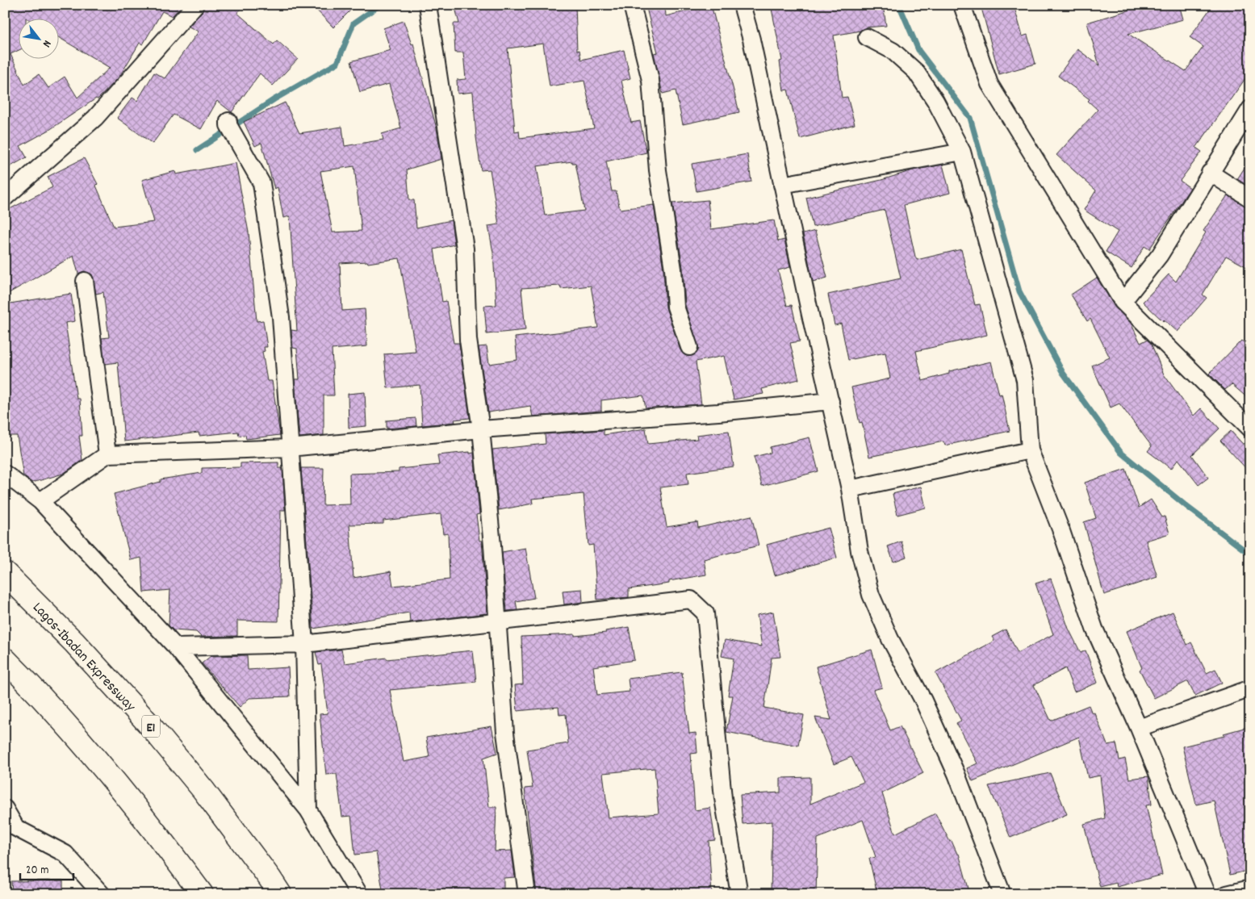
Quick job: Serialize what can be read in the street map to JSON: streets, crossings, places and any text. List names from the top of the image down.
{
  "streets": {
    "highway": ["Lagos-Ibadan Expressway", "E1"]
  },
  "scale_bar": "20 m",
  "north": "bottom right"
}
